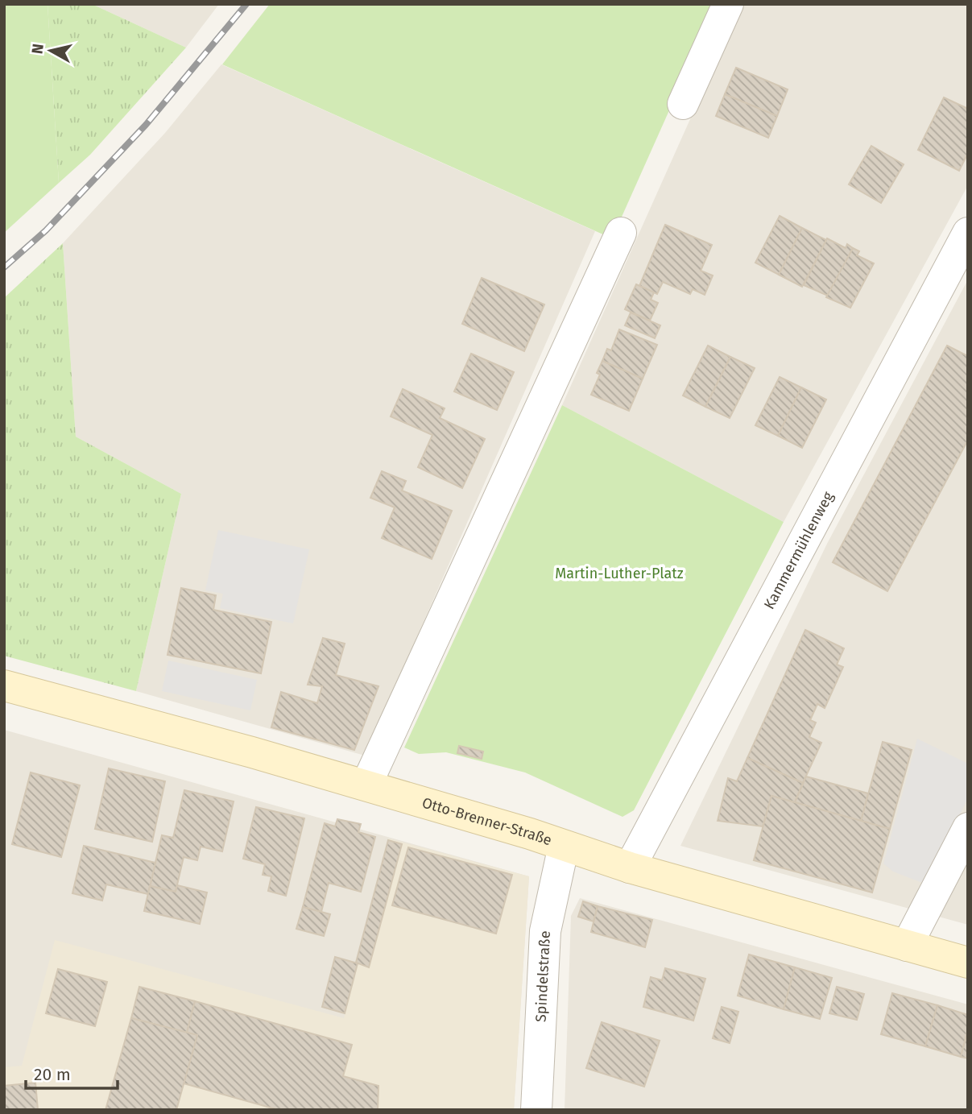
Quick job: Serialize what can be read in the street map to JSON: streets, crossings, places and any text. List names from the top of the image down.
{
  "streets": {
    "street": ["Kammermühlenweg", "Otto-Brenner-Straße", "Spindelstraße"]
  },
  "crossings": [
    ["Kammermühlenweg", "Otto-Brenner-Straße"],
    ["Otto-Brenner-Straße", "Spindelstraße"]
  ],
  "parks": ["Martin-Luther-Platz"],
  "scale_bar": "20 m",
  "north": "left"
}
